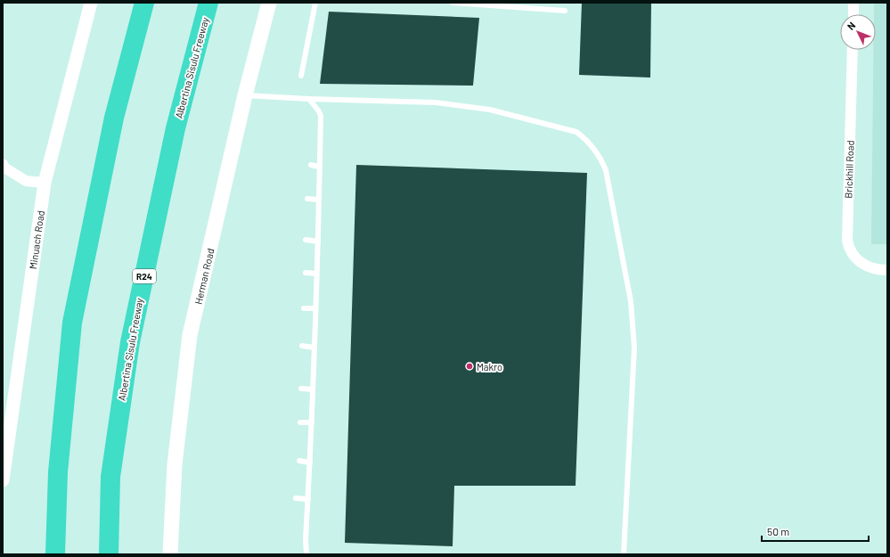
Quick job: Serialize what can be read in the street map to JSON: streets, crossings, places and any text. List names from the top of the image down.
{
  "streets": {
    "highway": ["Albertina Sisulu Freeway", "R24"],
    "main road": ["Herman Road"],
    "street": ["Brickhill Road", "Minuach Road"]
  },
  "places": ["Makro"],
  "scale_bar": "50 m",
  "north": "top left"
}
